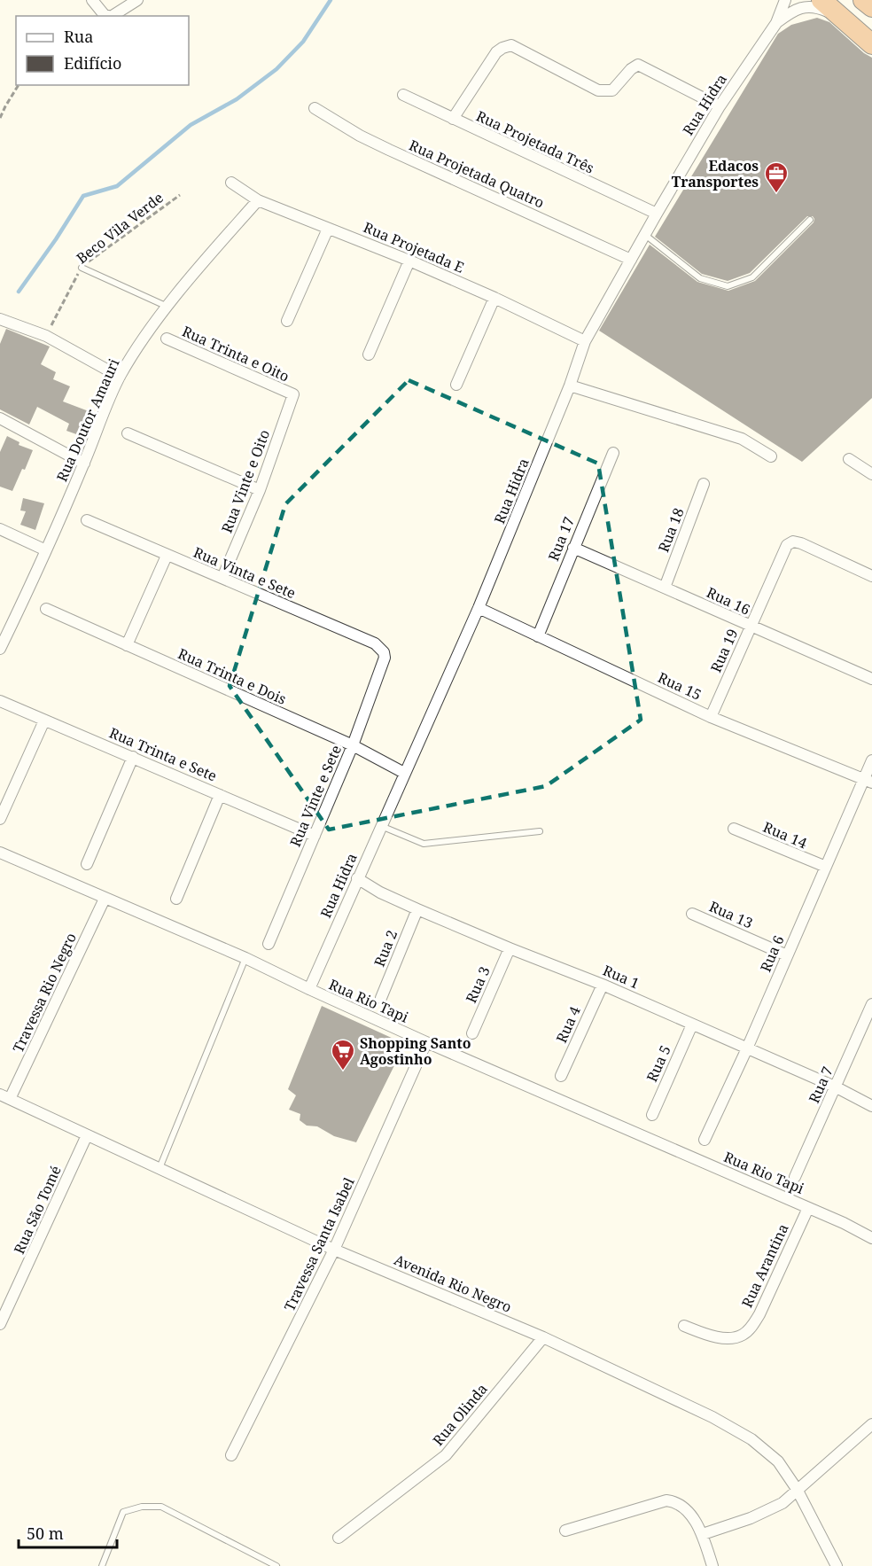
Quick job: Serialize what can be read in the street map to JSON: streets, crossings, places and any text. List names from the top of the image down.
{
  "streets": {
    "street": [
      "Rua Hidra",
      "Rua Projetada Três",
      "Rua Projetada Quatro",
      "Rua Projetada E",
      "Rua Trinta e Oito",
      "Rua Doutor Amauri",
      "Rua Vinte e Oito",
      "Rua 18",
      "Rua 17",
      "Rua Vinta e Sete",
      "Rua 16",
      "Rua 19",
      "Rua Trinta e Dois",
      "Rua 15",
      "Rua Trinta e Sete",
      "Rua Vinte e Sete",
      "Rua 14",
      "Rua 13",
      "Rua 2",
      "Rua 6",
      "Rua 1",
      "Rua 3",
      "Travessa Rio Negro",
      "Rua Rio Tapi",
      "Rua 4",
      "Rua 5",
      "Rua 7",
      "Rua São Tomé",
      "Travessa Santa Isabel",
      "Rua Arantina",
      "Avenida Rio Negro",
      "Rua Olinda"
    ],
    "path": ["Beco Vila Verde"]
  },
  "crossings": [
    ["Rua Hidra", "Rua Projetada Três"],
    ["Rua Hidra", "Rua Projetada Quatro"],
    ["Rua Hidra", "Rua Projetada E"],
    ["Rua Hidra", "Rua Trinta e Dois"],
    ["Rua Hidra", "Rua 15"],
    ["Rua Hidra", "Rua 1"],
    ["Rua Hidra", "Rua Rio Tapi"],
    ["Rua Projetada E", "Rua Doutor Amauri"],
    ["Rua Trinta e Oito", "Rua Vinte e Oito"],
    ["Rua Vinte e Oito", "Rua Vinta e Sete"],
    ["Rua 18", "Rua 16"],
    ["Rua 17", "Rua 16"],
    ["Rua 17", "Rua 15"],
    ["Rua Vinta e Sete", "Rua Vinte e Sete"],
    ["Rua 16", "Rua 19"],
    ["Rua 19", "Rua 15"],
    ["Rua Trinta e Dois", "Rua Vinte e Sete"],
    ["Rua 15", "Rua 6"],
    ["Rua Trinta e Sete", "Rua Vinte e Sete"],
    ["Rua 14", "Rua 6"],
    ["Rua 13", "Rua 6"],
    ["Rua 2", "Rua 1"],
    ["Rua 6", "Rua 1"],
    ["Rua 1", "Rua 3"],
    ["Rua 1", "Rua 4"],
    ["Rua 1", "Rua 5"],
    ["Rua 1", "Rua 7"],
    ["Travessa Rio Negro", "Rua Rio Tapi"],
    ["Travessa Rio Negro", "Avenida Rio Negro"],
    ["Rua Rio Tapi", "Travessa Santa Isabel"],
    ["Rua Rio Tapi", "Rua Arantina"],
    ["Rua São Tomé", "Avenida Rio Negro"],
    ["Travessa Santa Isabel", "Avenida Rio Negro"],
    ["Avenida Rio Negro", "Rua Olinda"]
  ],
  "places": {
    "office": ["Edacos Transportes"],
    "supermarket": ["Shopping Santo Agostinho"]
  },
  "legend": ["Rua", "Edifício"],
  "scale_bar": "50 m"
}
